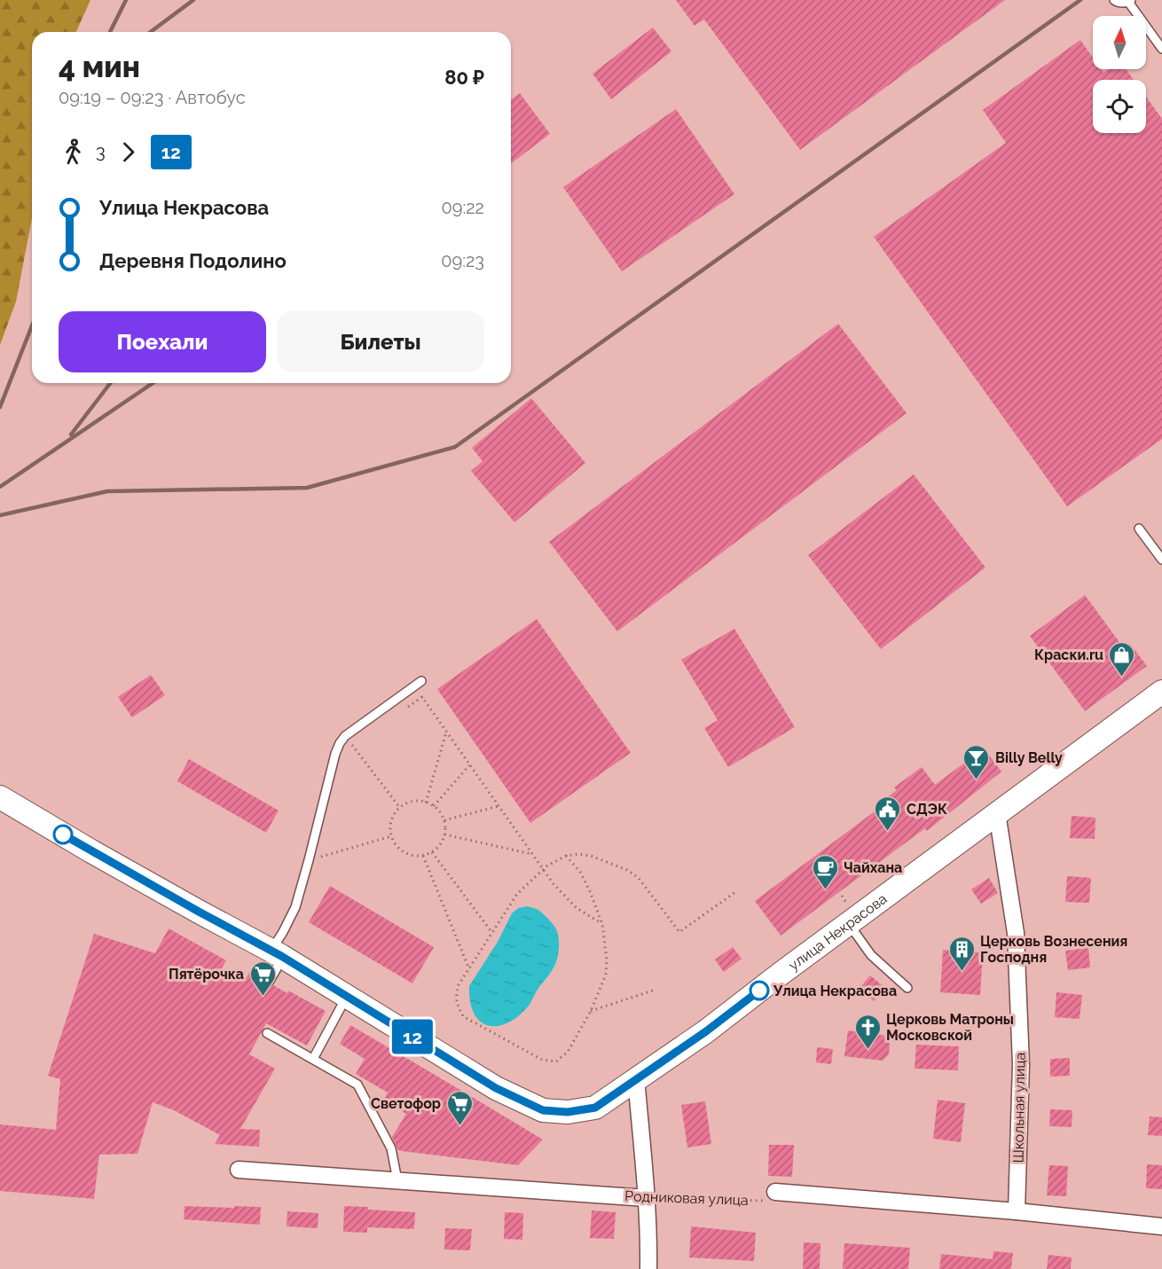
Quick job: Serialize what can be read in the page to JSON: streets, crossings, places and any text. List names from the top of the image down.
{
  "streets": {
    "street": ["улица Некрасова", "Школьная улица", "Родниковая улица"]
  },
  "crossings": [
    ["улица Некрасова", "Школьная улица"]
  ],
  "places": {
    "shop": ["Краски.ru"],
    "bar": ["Billy Belly"],
    "public building": ["СДЭК"],
    "cafe": ["Чайхана"],
    "building": ["Церковь Вознесения Господня"],
    "other": ["Улица Некрасова"],
    "supermarket": ["Пятёрочка", "Светофор"],
    "church": ["Церковь Матроны Московской"]
  },
  "lines": ["bus line 12"],
  "north": "top",
  "page": {
    "on_map": "12",
    "heading": ["4 мин", "09:19 – 09:23 · Автобус", "80 ₽"],
    "legs": ["3", "12"],
    "list": [
      {
        "name": "Улица Некрасова",
        "value": "09:22"
      },
      {
        "name": "Деревня Подолино",
        "value": "09:23"
      }
    ],
    "buttons": ["Поехали", "Билеты"]
  }
}
